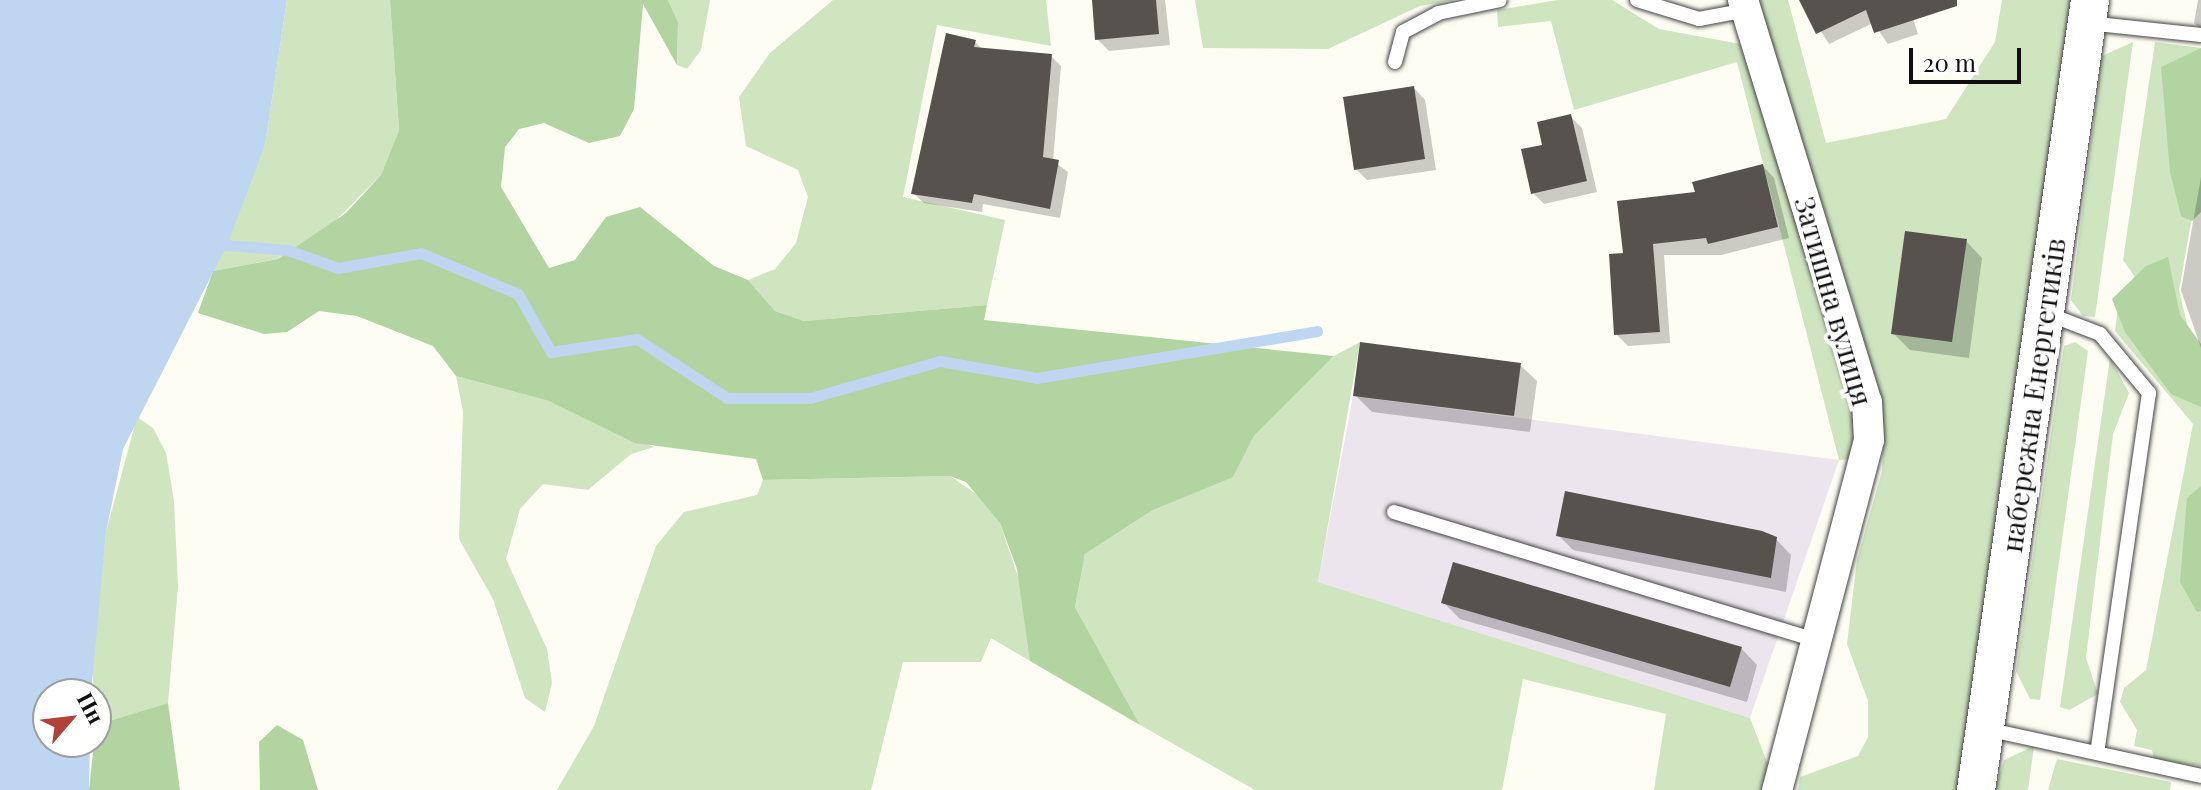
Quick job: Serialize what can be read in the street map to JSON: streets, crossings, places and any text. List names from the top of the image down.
{
  "streets": {
    "street": ["Затишна вулиця", "набережна Енергетиків"]
  },
  "scale_bar": "20 m",
  "north": "top right"
}
